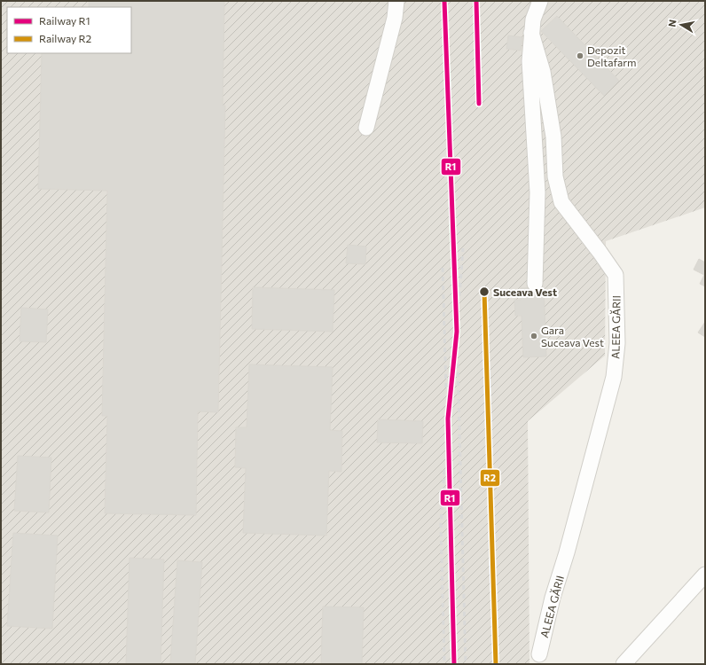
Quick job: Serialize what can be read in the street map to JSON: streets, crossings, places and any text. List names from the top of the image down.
{
  "streets": {
    "street": ["ALEEA GĂRII"]
  },
  "places": ["Depozit Deltafarm", "Suceava Vest", "Gara Suceava Vest"],
  "lines": ["rail line R1", "rail line R2"],
  "legend": ["Railway R1", "Railway R2"],
  "north": "left"
}
